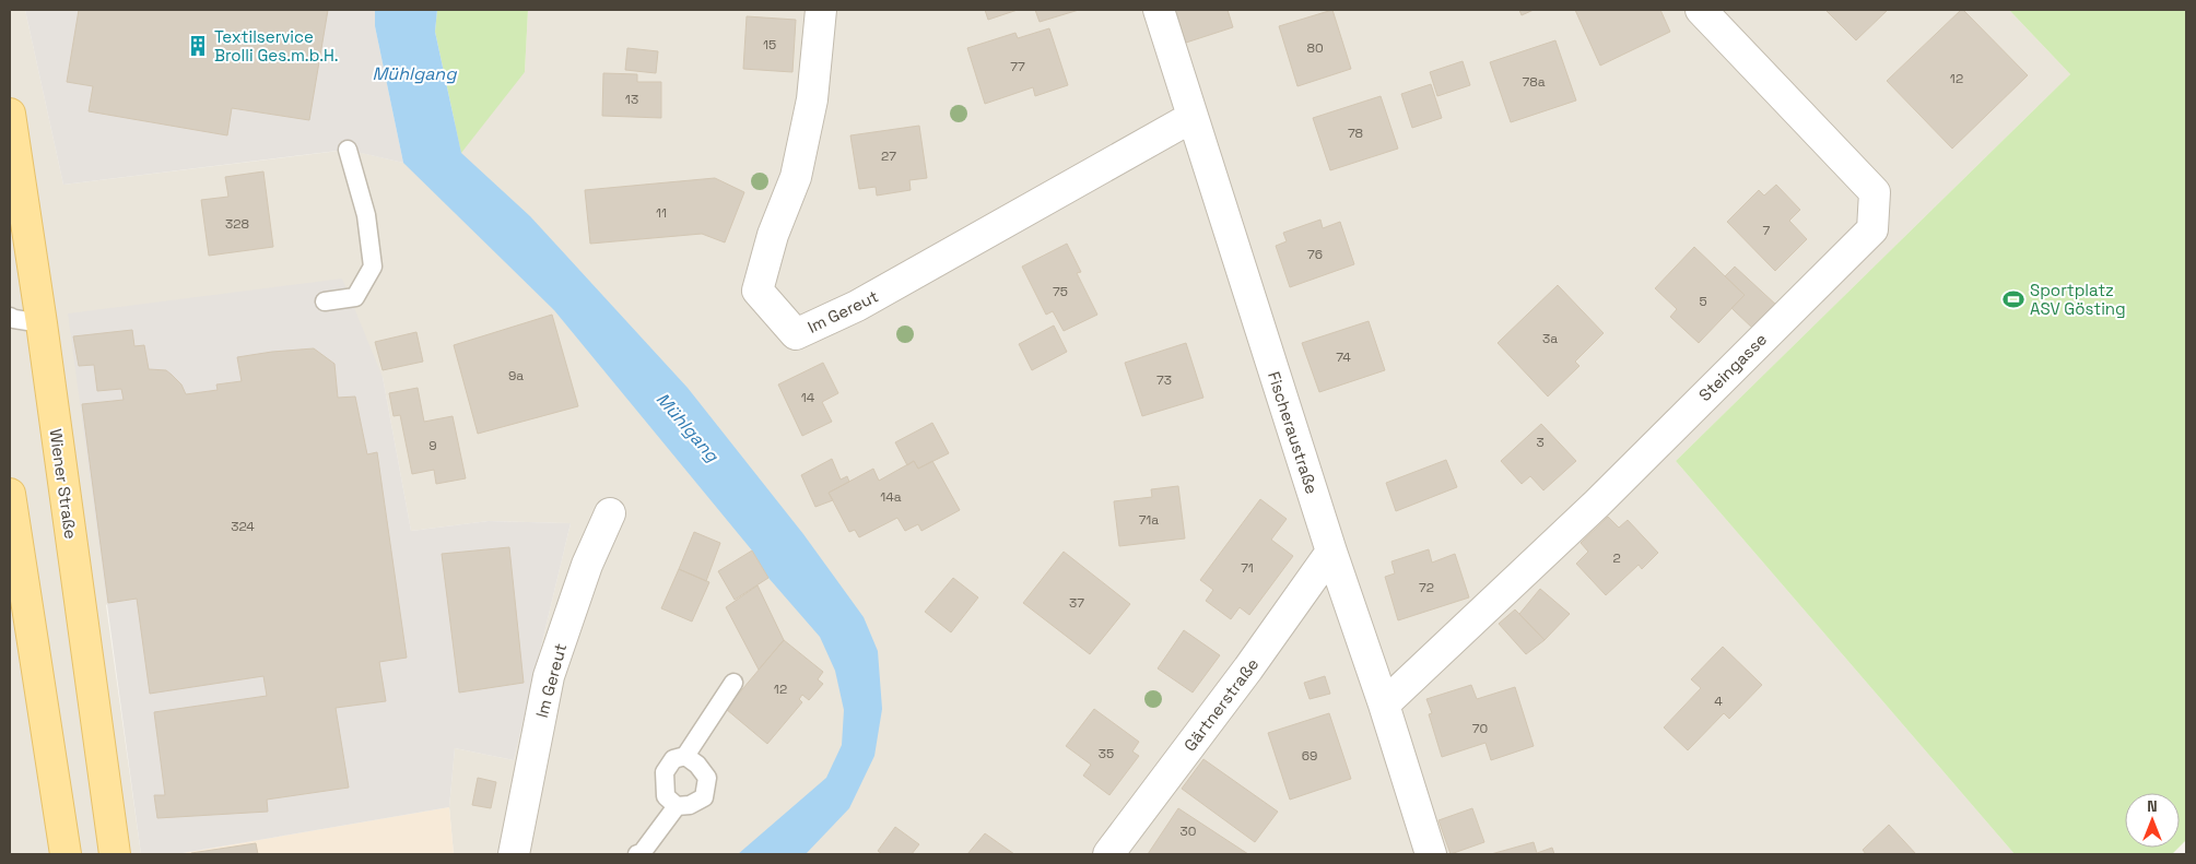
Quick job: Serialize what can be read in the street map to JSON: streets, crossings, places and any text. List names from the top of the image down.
{
  "streets": {
    "main road": ["Wiener Straße"],
    "street": [
      "Im Gereut",
      "Steingasse",
      "Fischeraustraße",
      "Gärtnerstraße"
    ]
  },
  "crossings": [
    ["Im Gereut", "Fischeraustraße"],
    ["Steingasse", "Fischeraustraße"],
    ["Fischeraustraße", "Gärtnerstraße"]
  ],
  "water": ["Mühlgang"],
  "places": {
    "building": ["Textilservice Brolli Ges.m.b.H."],
    "sports": ["Sportplatz ASV Gösting"]
  },
  "house_numbers": [
    "15",
    "80",
    "77",
    "12",
    "78a",
    "13",
    "78",
    "27",
    "11",
    "328",
    "7",
    "76",
    "75",
    "5",
    "3a",
    "74",
    "9a",
    "73",
    "14",
    "3",
    "9",
    "14a",
    "71a",
    "324",
    "2",
    "71",
    "72",
    "37",
    "12",
    "4",
    "70",
    "35",
    "69",
    "30"
  ],
  "north": "top"
}
